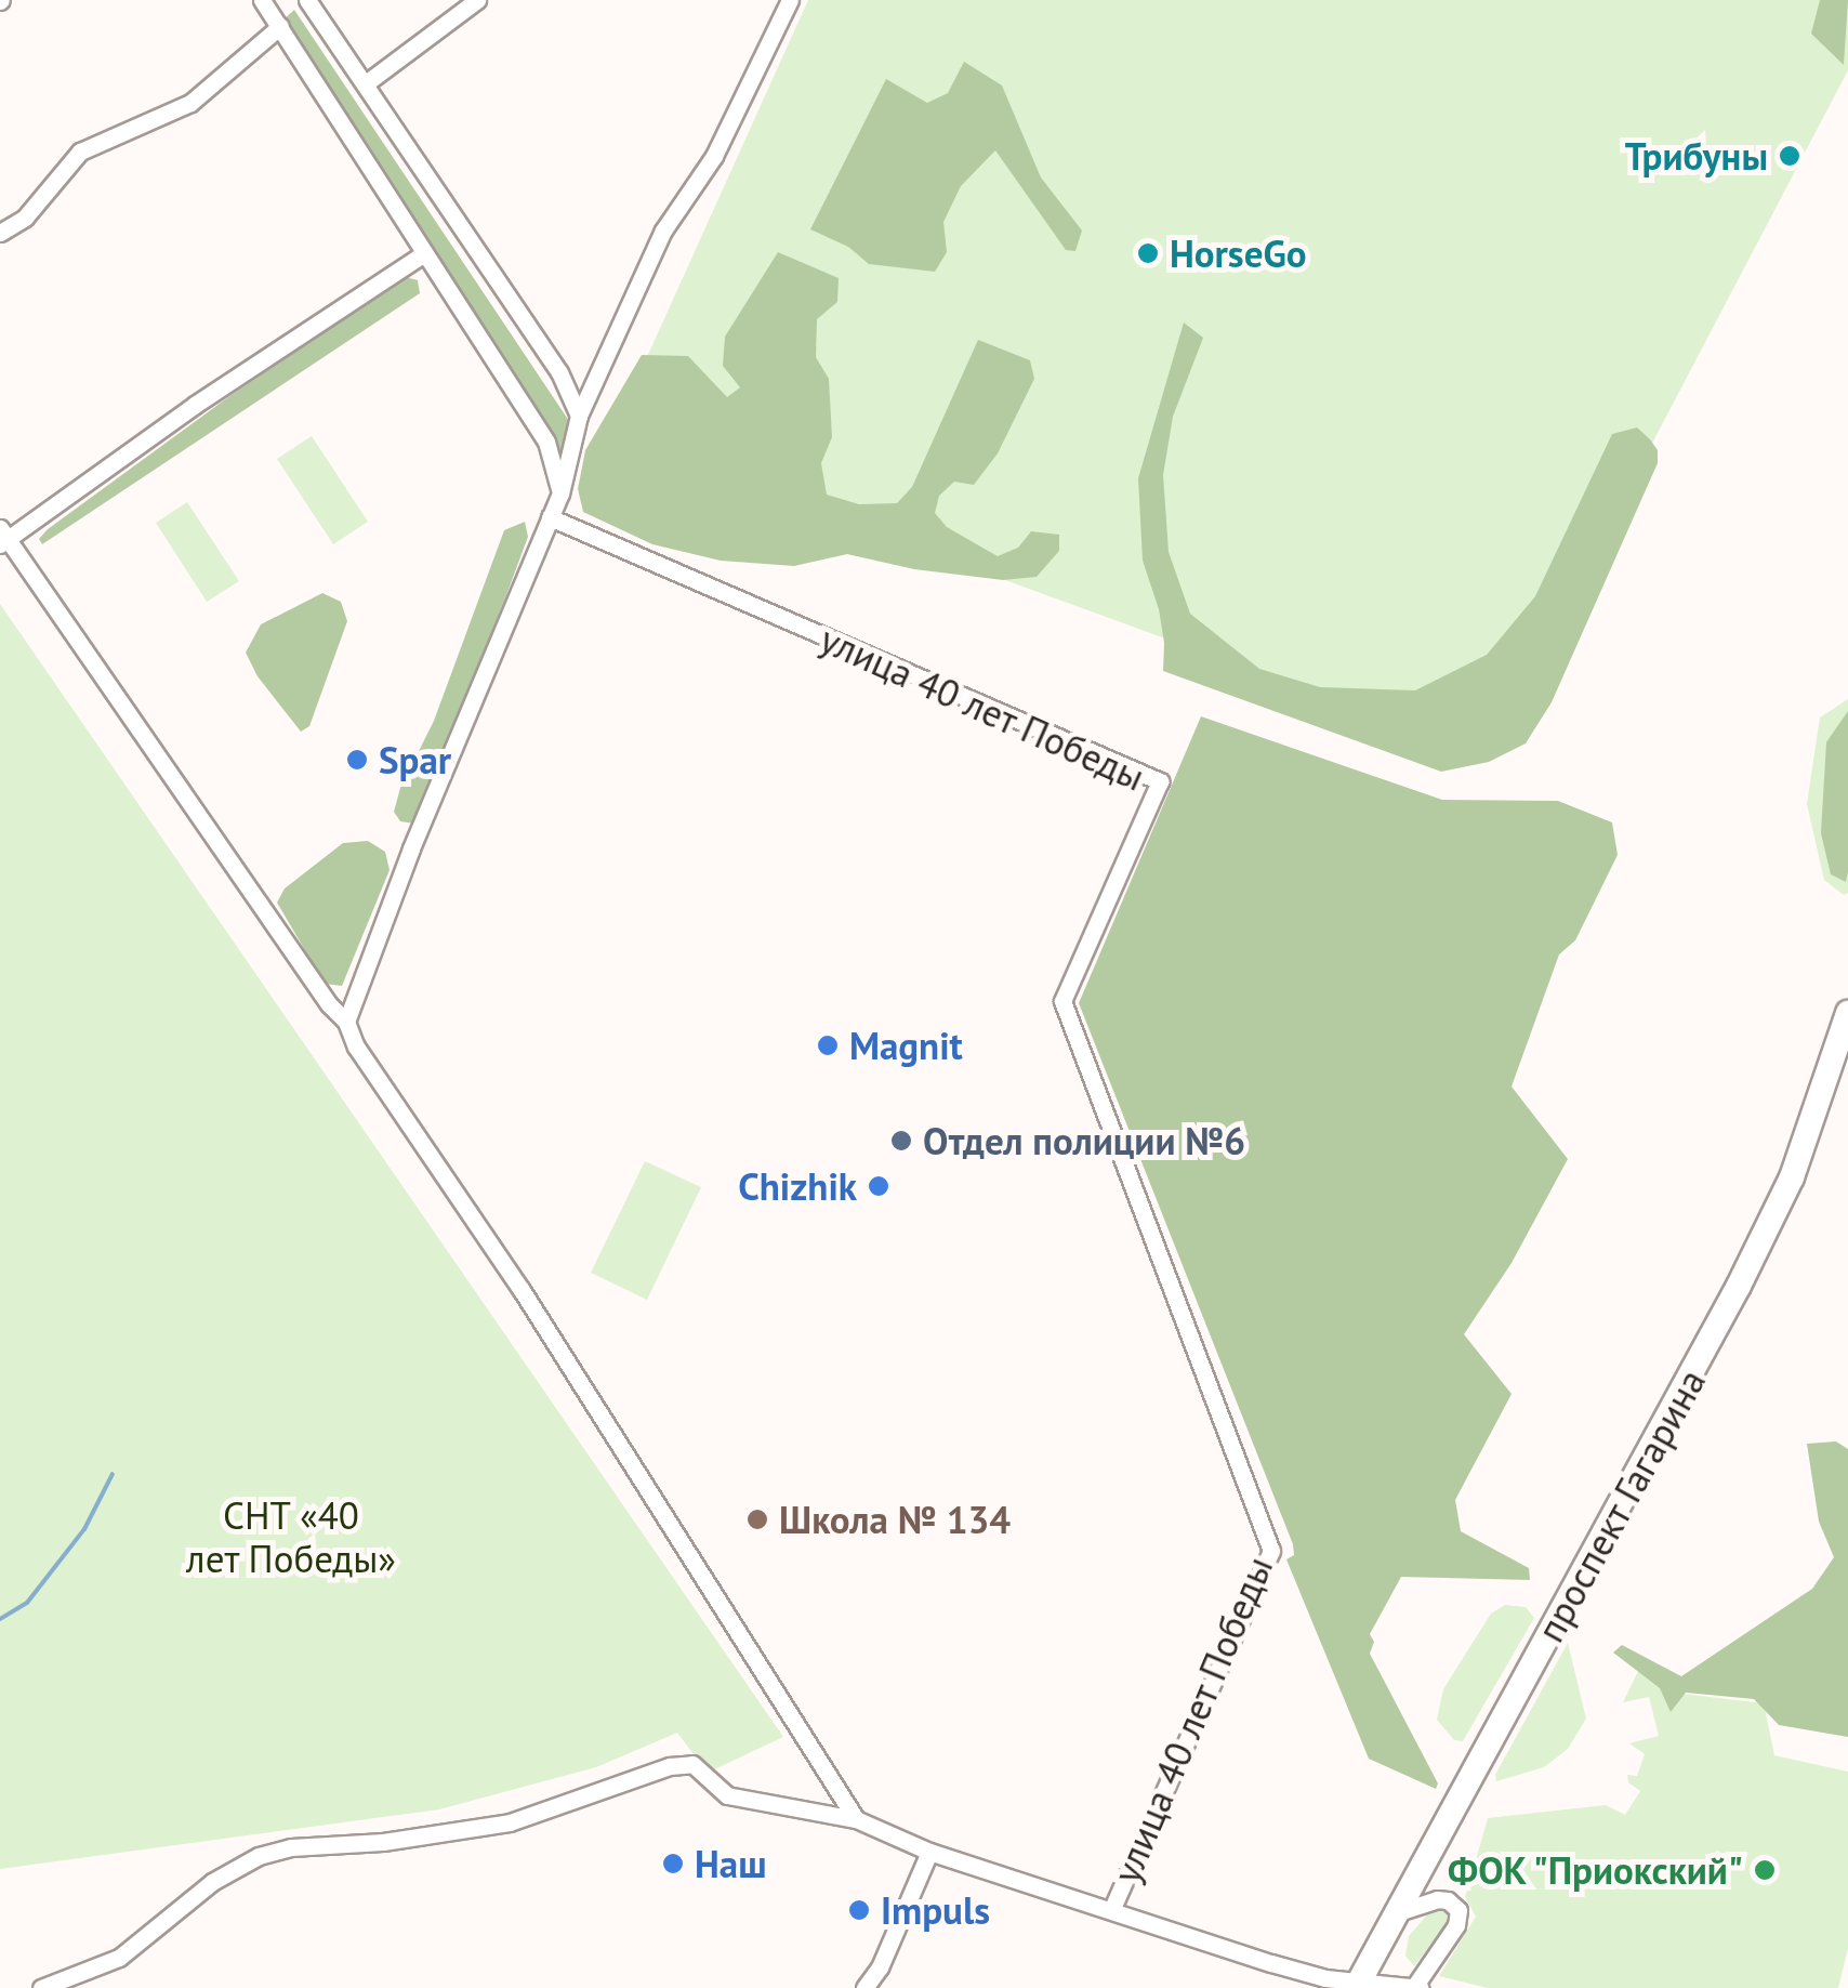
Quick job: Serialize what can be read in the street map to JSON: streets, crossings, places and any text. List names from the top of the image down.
{
  "streets": {
    "main road": ["проспект Гагарина"],
    "street": ["улица 40 лет Победы"]
  },
  "parks": ["СНТ «40 лет Победы»"],
  "places": [
    "Трибуны",
    "HorseGo",
    "Spar",
    "Magnit",
    "Отдел полиции №6",
    "Chizhik",
    "Школа № 134",
    "Наш",
    "ФОК \"Приокский\"",
    "Impuls"
  ]
}
